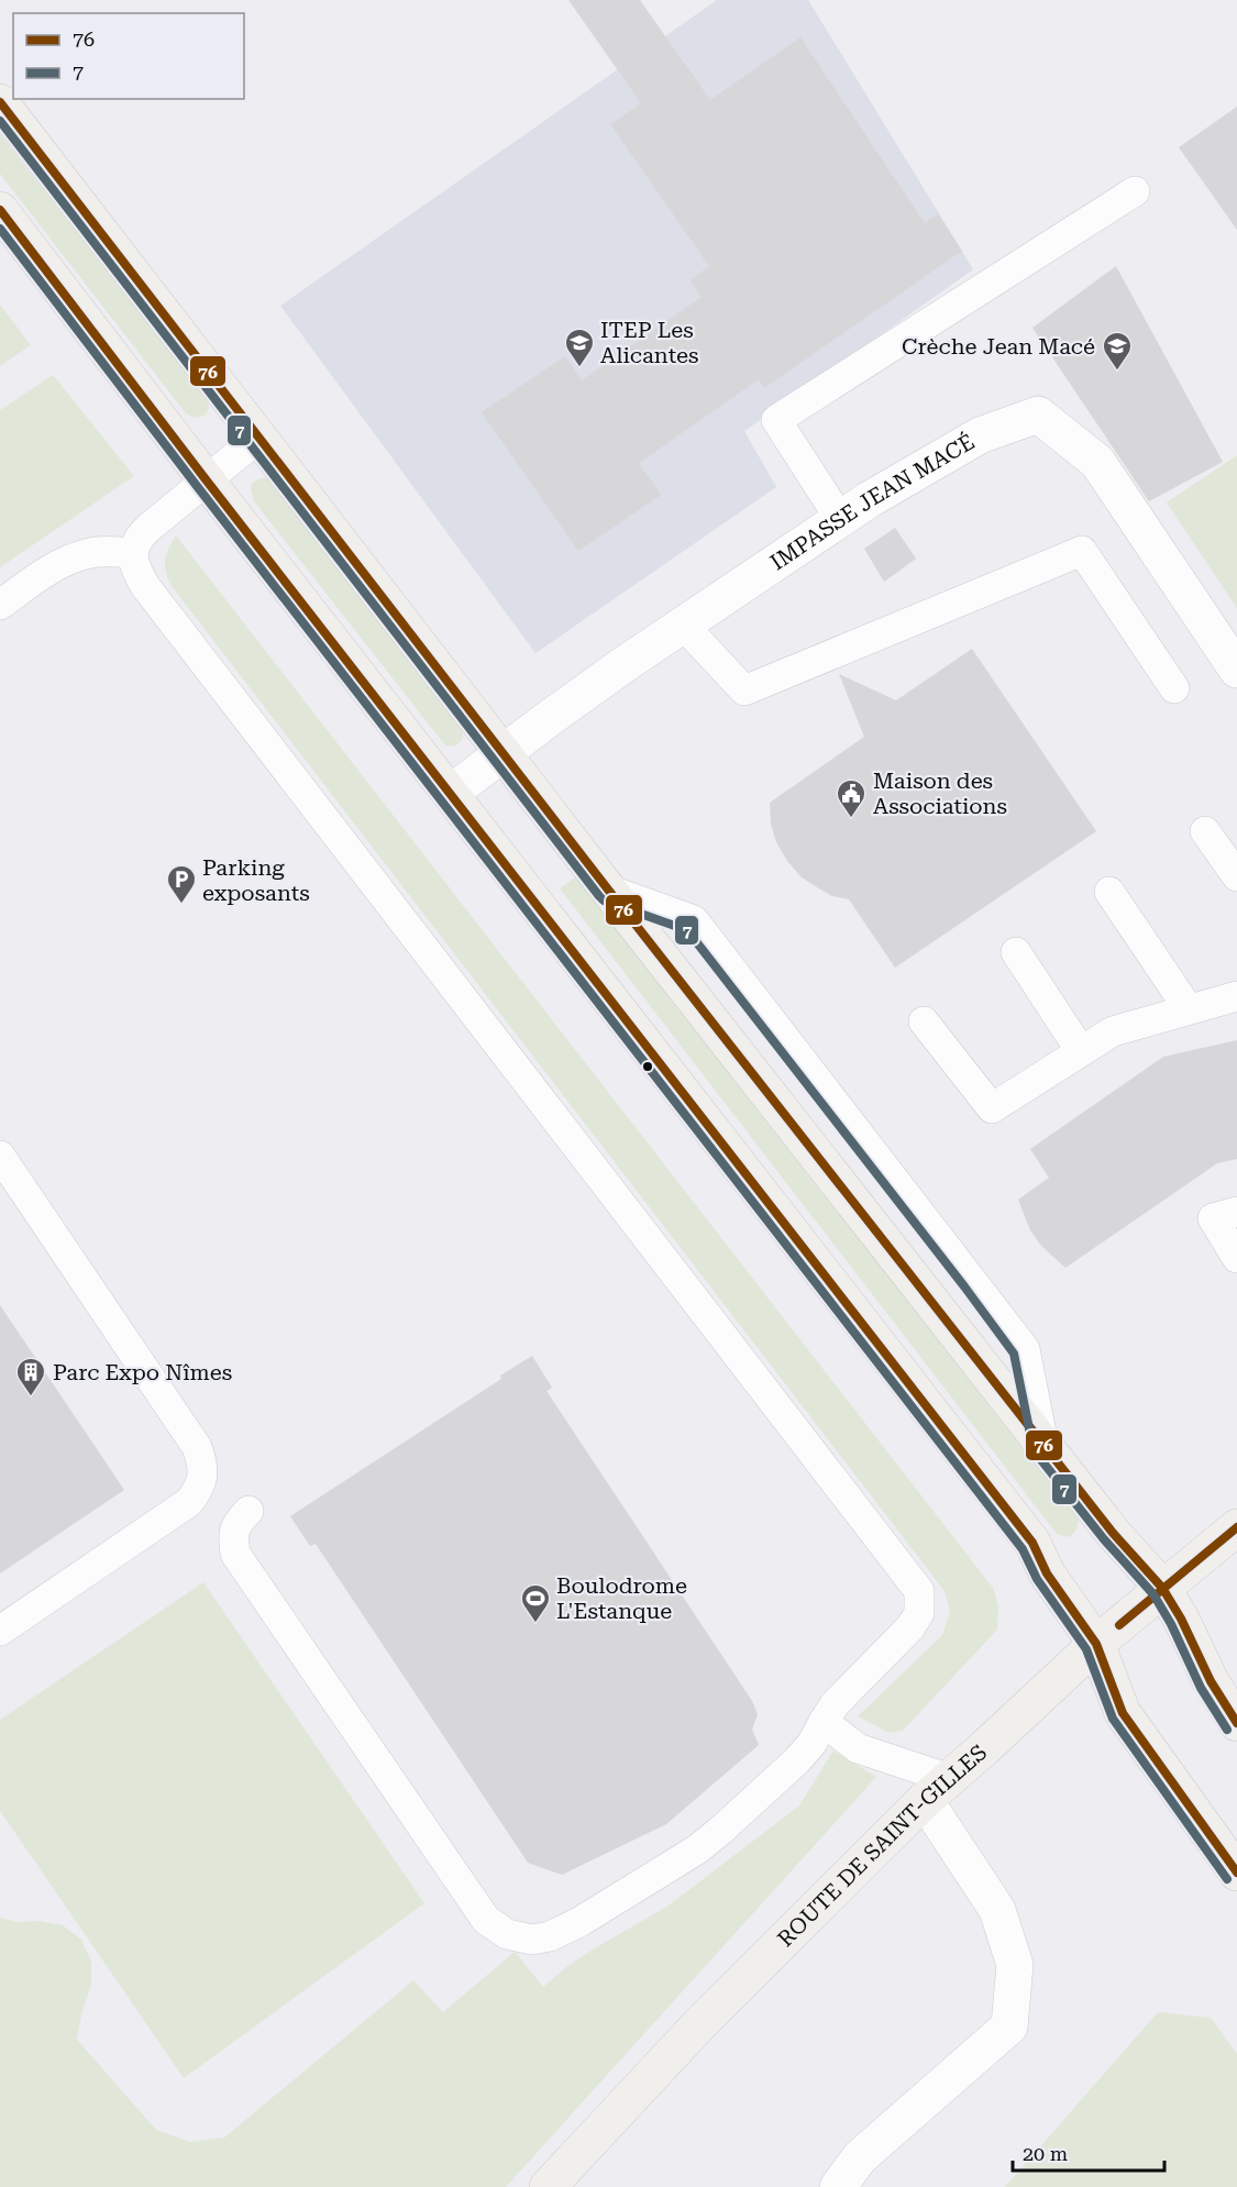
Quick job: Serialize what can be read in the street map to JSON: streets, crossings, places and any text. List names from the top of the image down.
{
  "streets": {
    "street": ["IMPASSE JEAN MACÉ", "ROUTE DE SAINT-GILLES"]
  },
  "places": {
    "school or university": ["ITEP Les Alicantes", "Crèche Jean Macé"],
    "public building": ["Maison des Associations"],
    "parking": ["Parking exposants"],
    "building": ["Parc Expo Nîmes"],
    "sports": ["Boulodrome L'Estanque"]
  },
  "lines": ["transit line 76", "transit line 7"],
  "legend": ["76", "7"],
  "scale_bar": "20 m"
}
